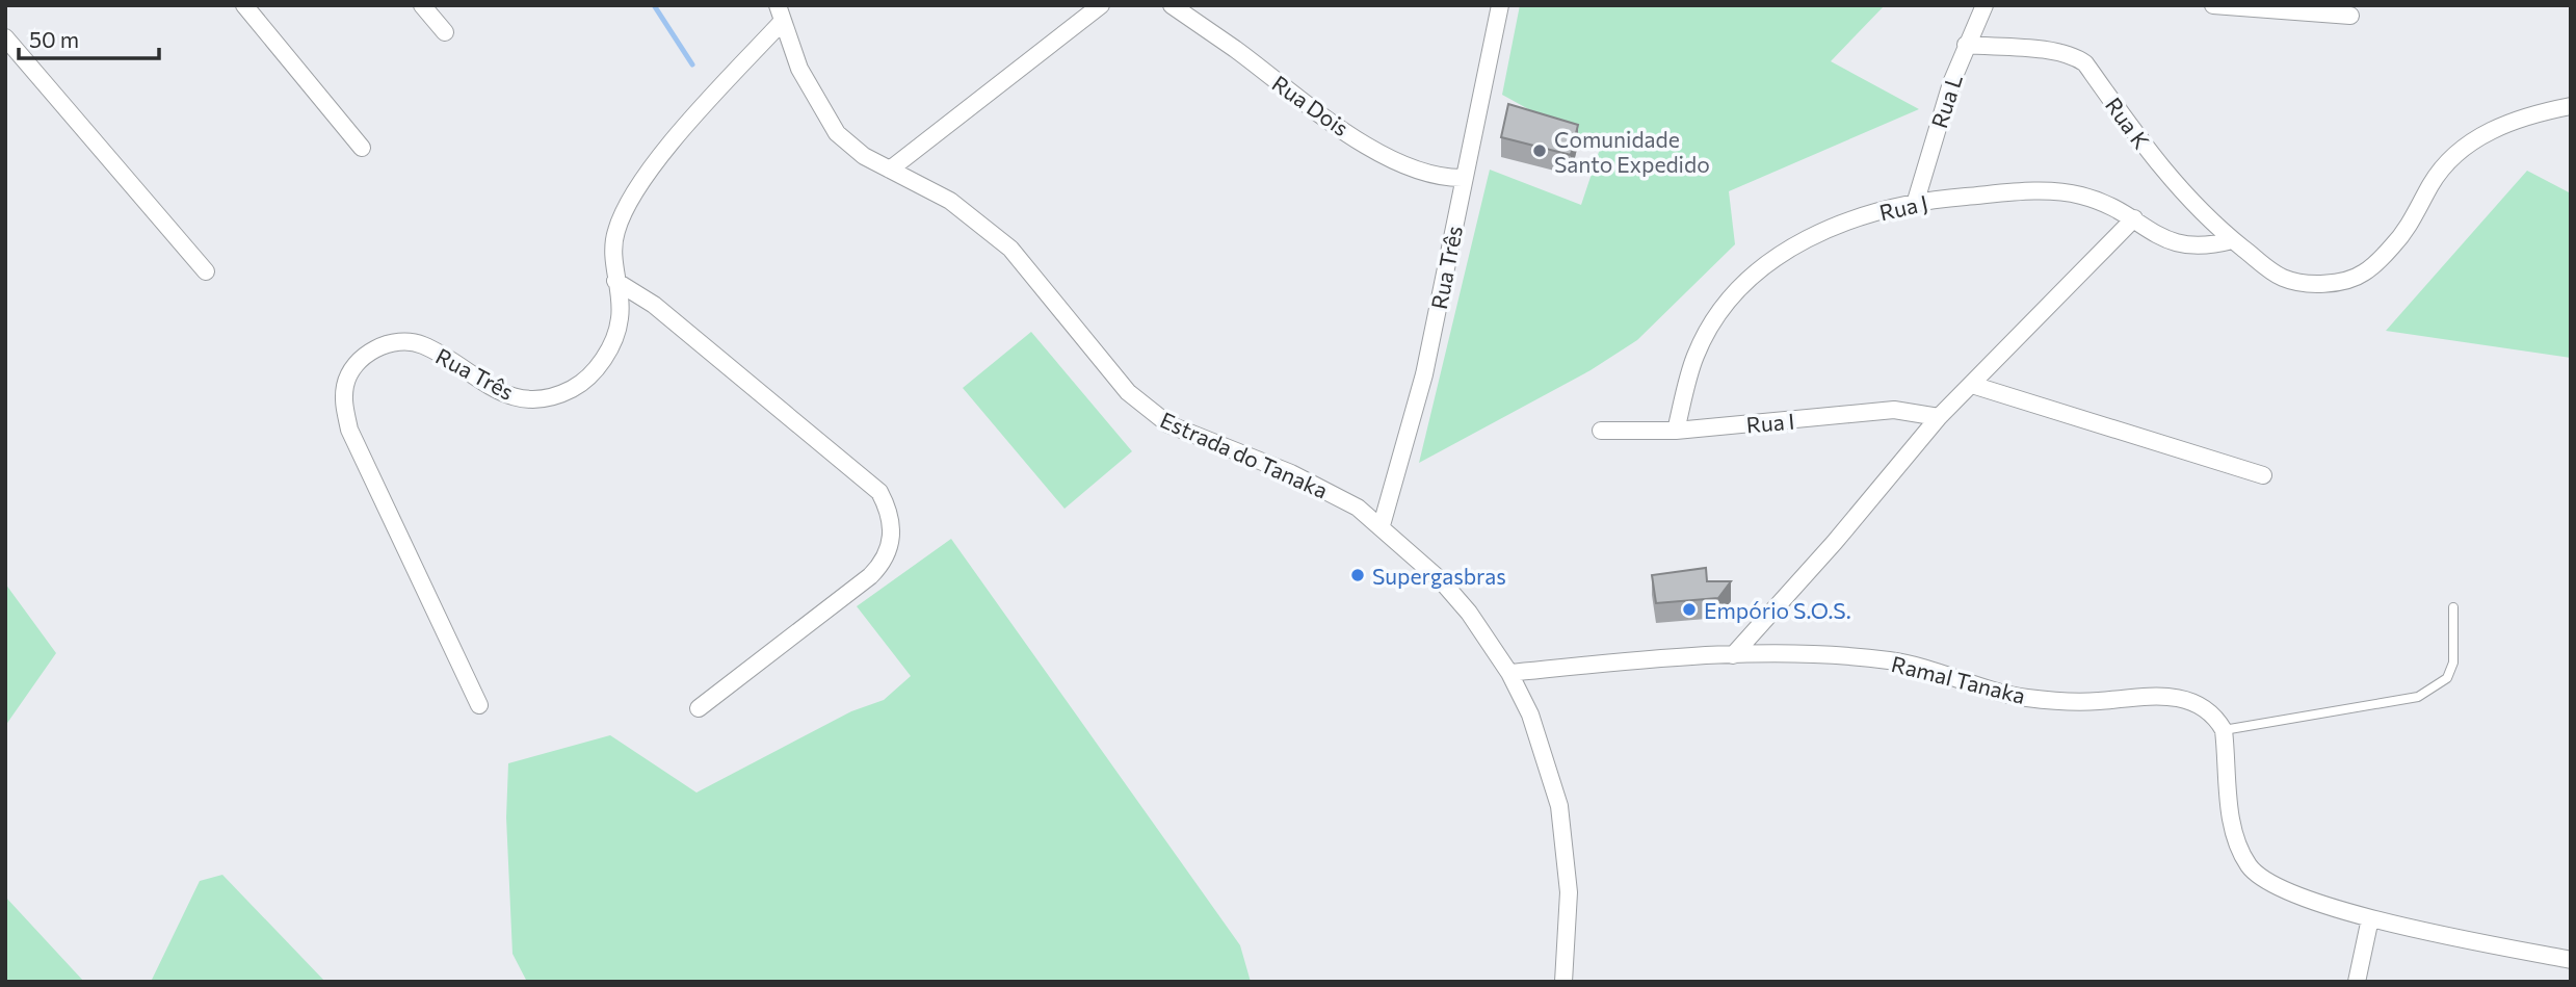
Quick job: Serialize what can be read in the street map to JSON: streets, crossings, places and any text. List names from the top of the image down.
{
  "streets": {
    "street": [
      "Rua L",
      "Rua Dois",
      "Rua K",
      "Rua J",
      "Rua Três",
      "Rua I",
      "Estrada do Tanaka",
      "Ramal Tanaka"
    ]
  },
  "crossings": [
    ["Rua L", "Rua K"],
    ["Rua L", "Rua J"],
    ["Rua Dois", "Rua Três"],
    ["Rua K", "Rua J"],
    ["Rua J", "Rua I"],
    ["Rua Três", "Estrada do Tanaka"],
    ["Estrada do Tanaka", "Ramal Tanaka"]
  ],
  "places": ["Comunidade Santo Expedido", "Supergasbras", "Empório S.O.S."],
  "scale_bar": "50 m"
}
